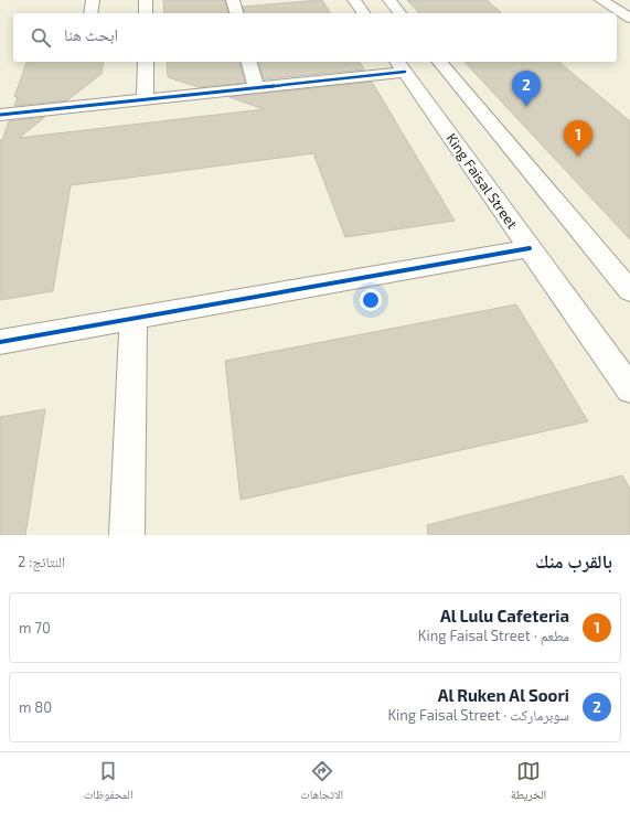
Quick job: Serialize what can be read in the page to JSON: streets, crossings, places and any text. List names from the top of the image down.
{
  "streets": {
    "street": ["King Faisal Street"]
  },
  "page": {
    "search": "ابحث هنا",
    "pins": ["2", "1"],
    "heading": ["بالقرب منك", "النتائج: 2"],
    "list": [
      {
        "mark": "1",
        "name": "Al Lulu Cafeteria",
        "note": "مطعم · King Faisal Street",
        "value": "70 m"
      },
      {
        "mark": "2",
        "name": "Al Ruken Al Soori",
        "note": "سوبرماركت · King Faisal Street",
        "value": "80 m"
      }
    ],
    "nav": ["الخريطة", "الاتجاهات", "المحفوظات"]
  }
}
